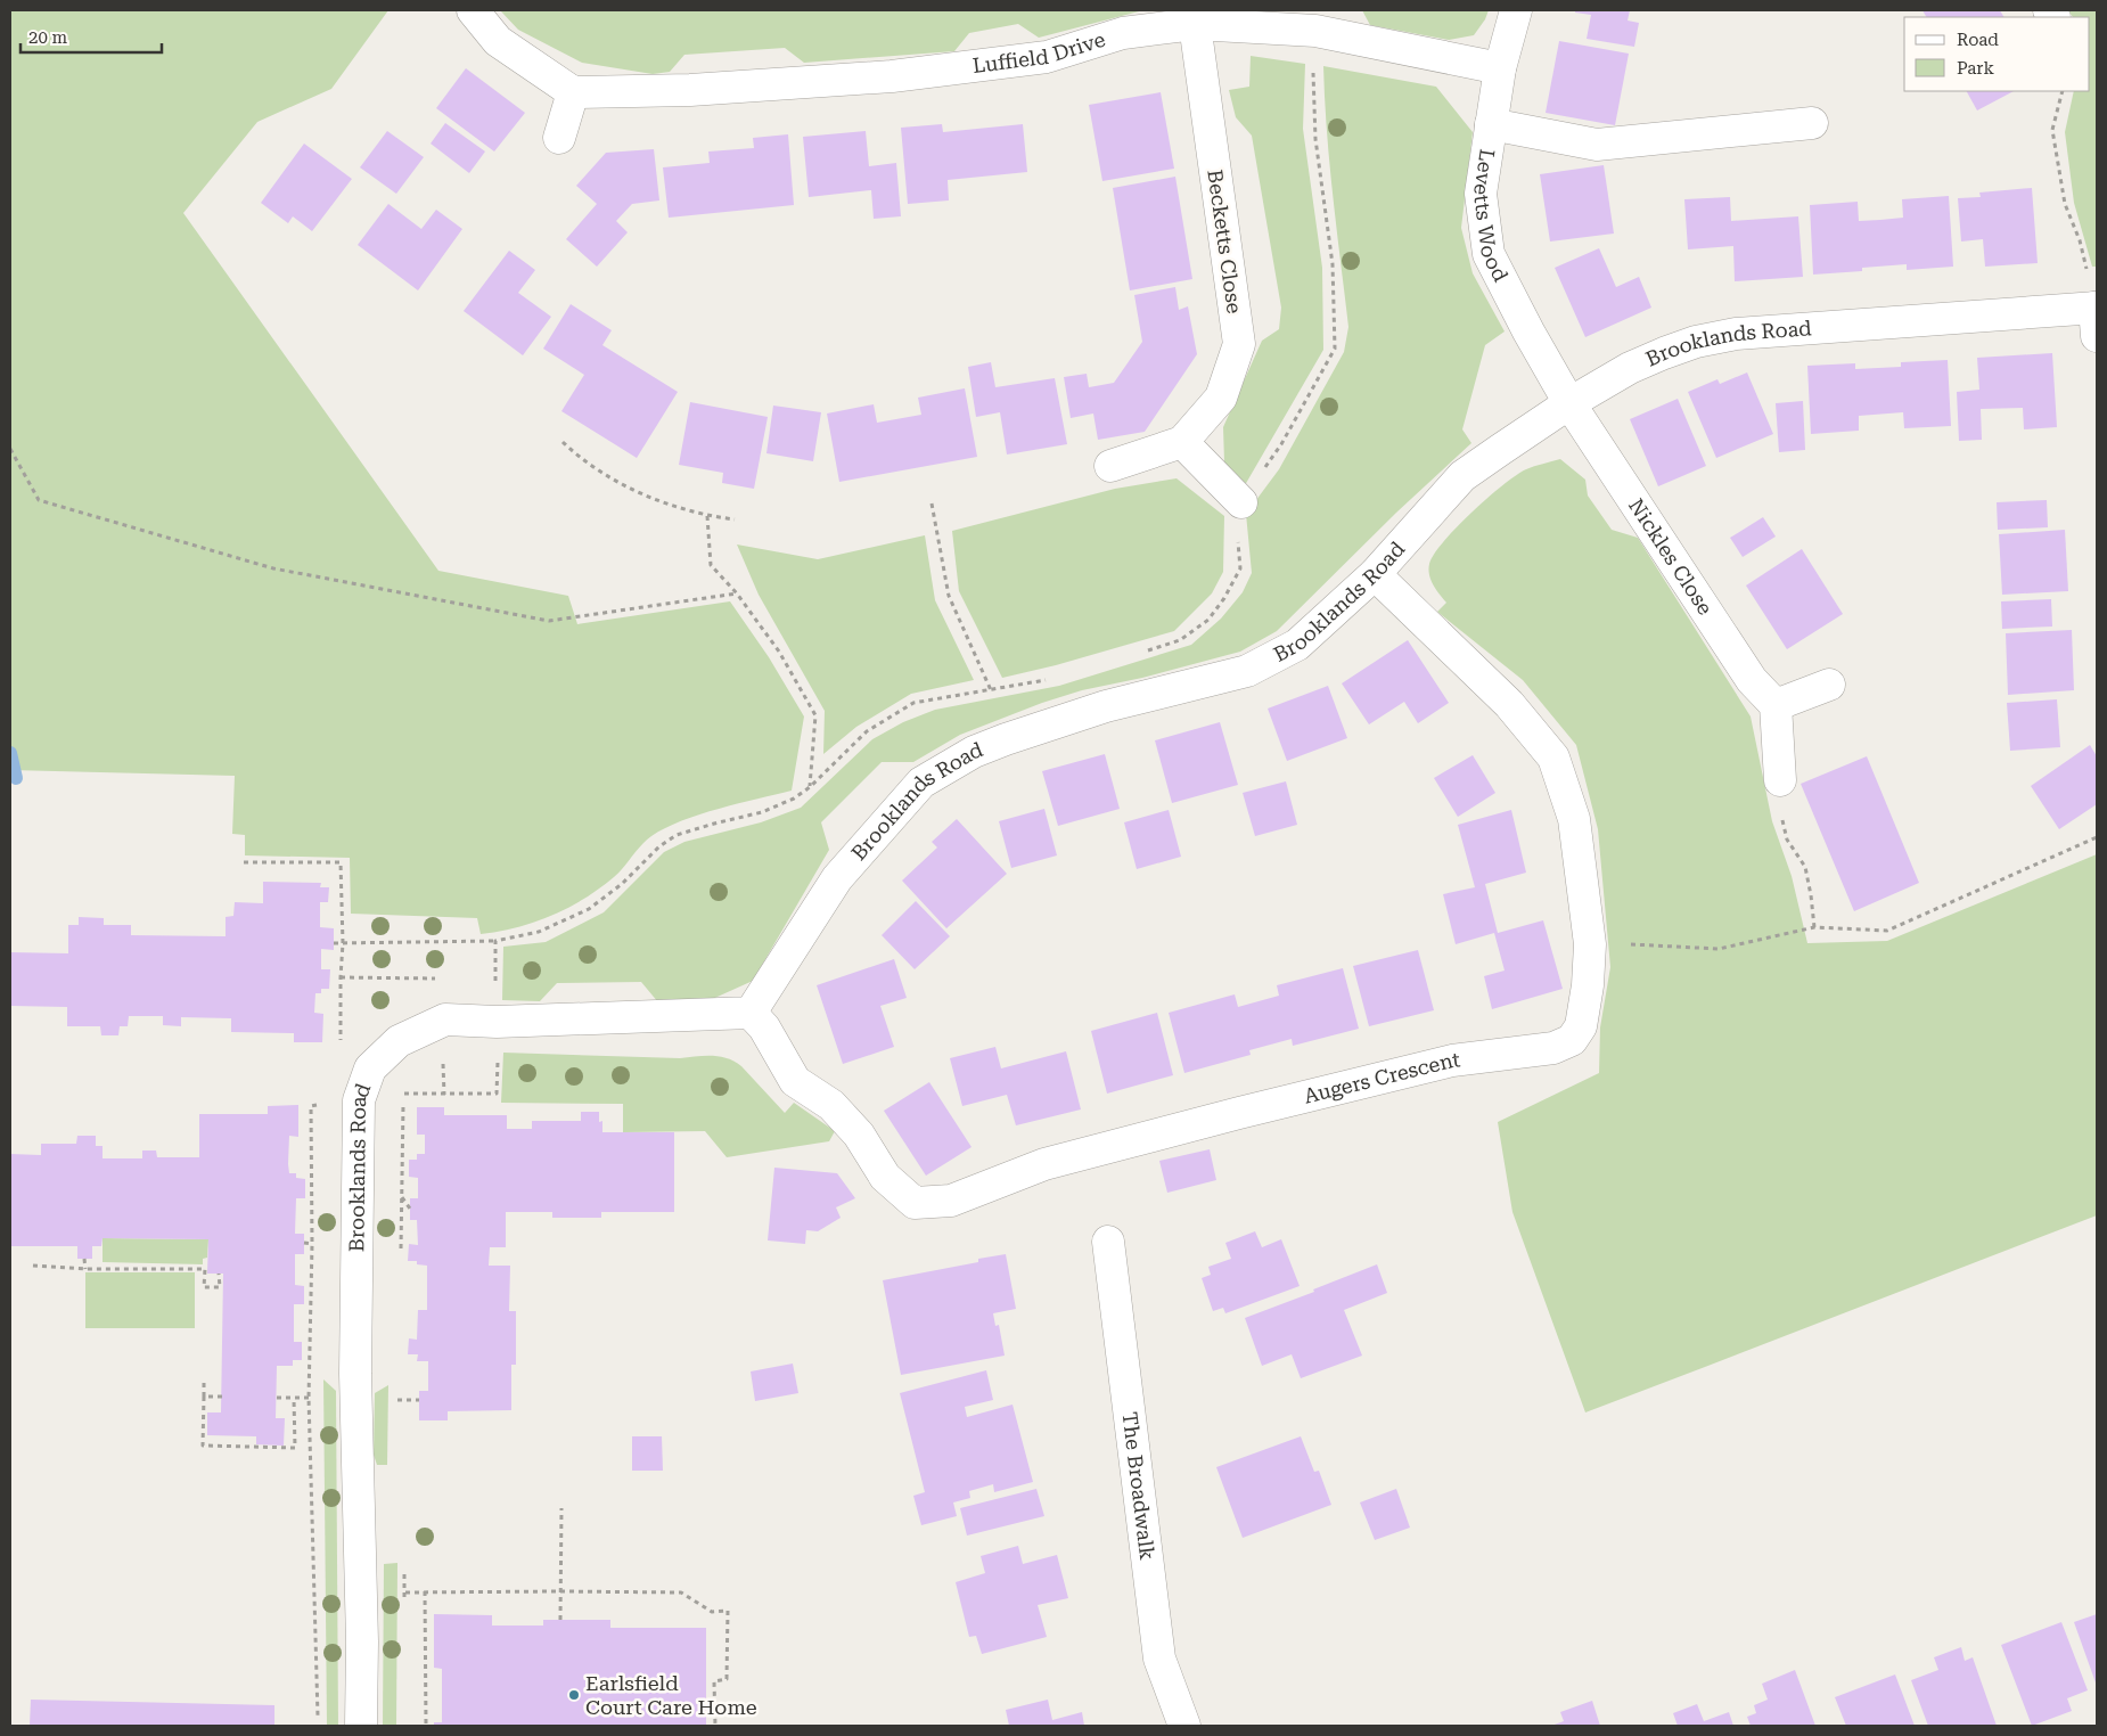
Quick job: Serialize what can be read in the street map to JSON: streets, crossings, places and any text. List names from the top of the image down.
{
  "streets": {
    "street": [
      "Luffield Drive",
      "Levetts Wood",
      "Becketts Close",
      "Brooklands Road",
      "Nickles Close",
      "Augers Crescent",
      "The Broadwalk"
    ]
  },
  "crossings": [
    ["Luffield Drive", "Levetts Wood"],
    ["Luffield Drive", "Becketts Close"],
    ["Levetts Wood", "Brooklands Road"],
    ["Levetts Wood", "Nickles Close"],
    ["Brooklands Road", "Nickles Close"],
    ["Brooklands Road", "Augers Crescent"]
  ],
  "places": ["Earlsfield Court Care Home"],
  "legend": ["Road", "Park"],
  "scale_bar": "20 m"
}
